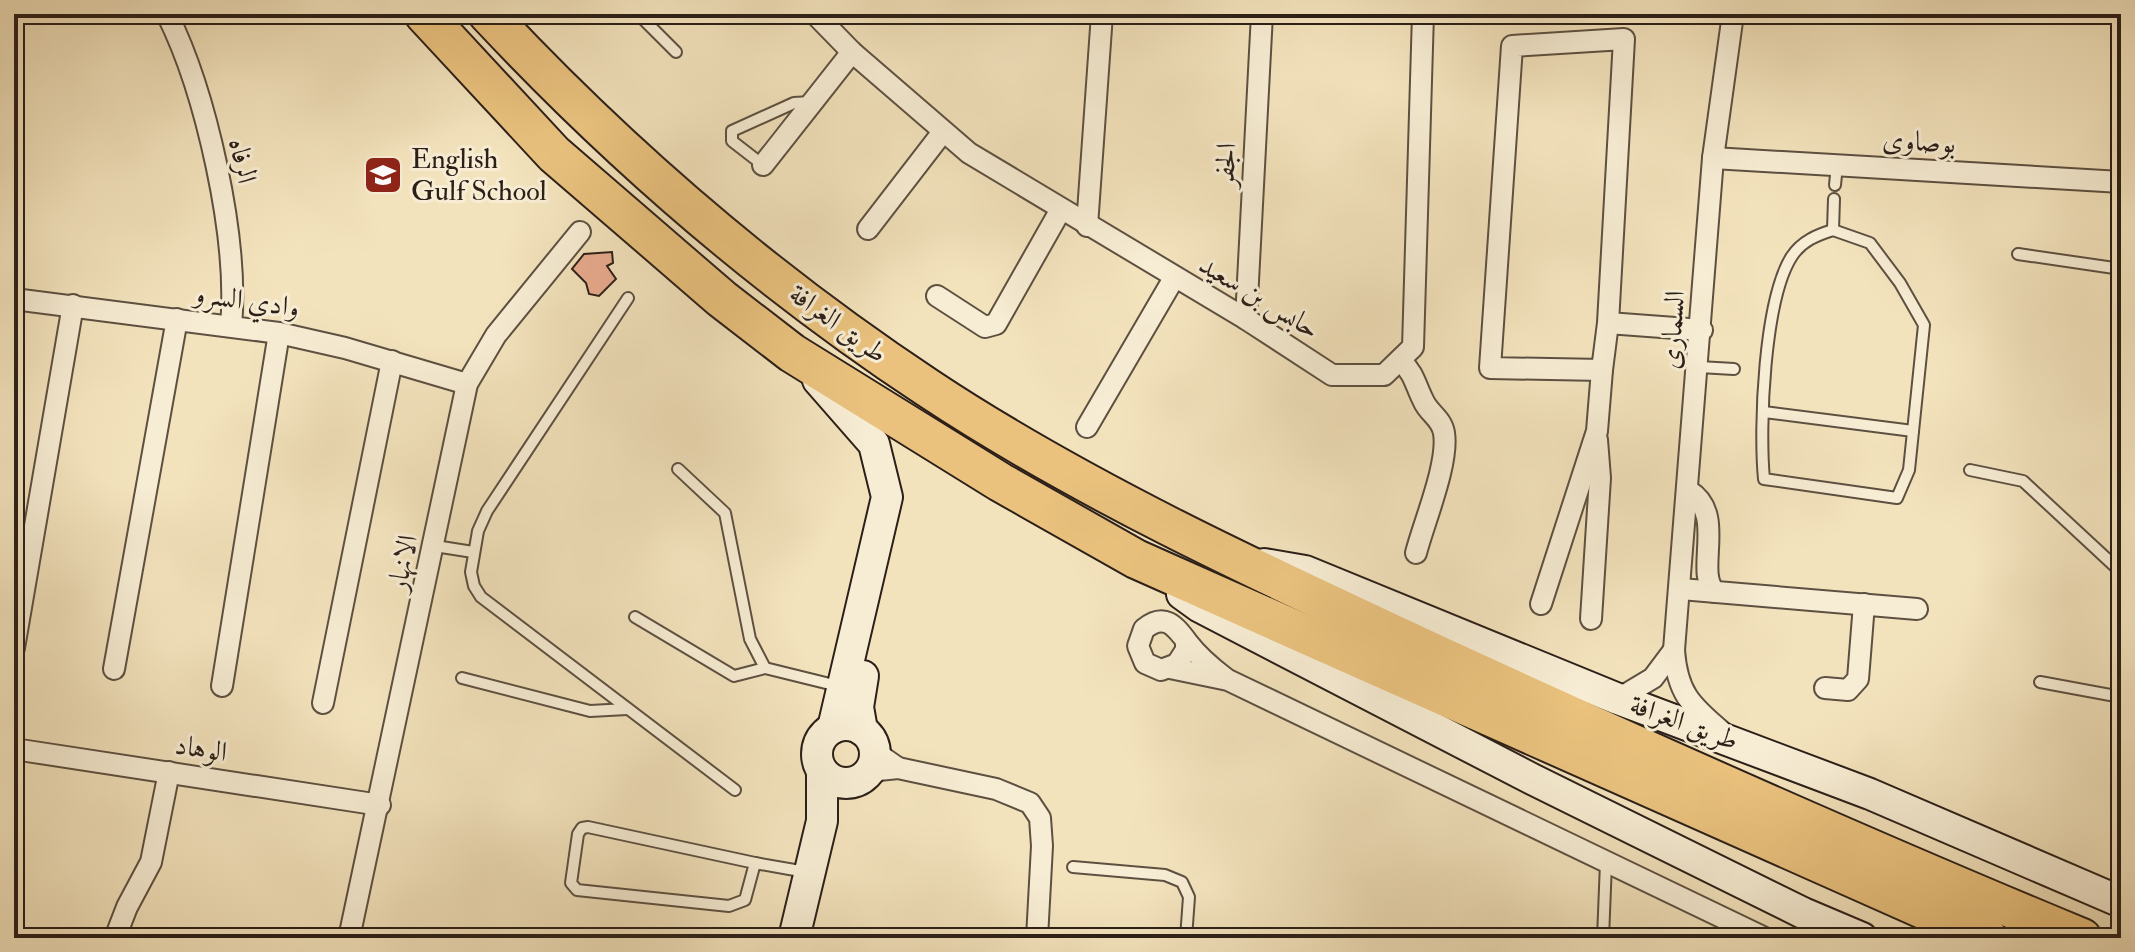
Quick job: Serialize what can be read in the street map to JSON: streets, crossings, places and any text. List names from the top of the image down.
{
  "streets": {
    "highway": ["طريق الغرافة"],
    "street": [
      "بوصاوى",
      "الرفاه",
      "الجفر",
      "حابس بن سعيد",
      "وادي السرو",
      "السمارى",
      "الانهار",
      "الوهاد"
    ]
  },
  "crossings": [
    ["بوصاوى", "السمارى"],
    ["الرفاه", "وادي السرو"],
    ["الجفر", "حابس بن سعيد"],
    ["وادي السرو", "الانهار"],
    ["طريق الغرافة", "السمارى"],
    ["الانهار", "الوهاد"]
  ],
  "places": {
    "school or university": ["English Gulf School"]
  }
}
